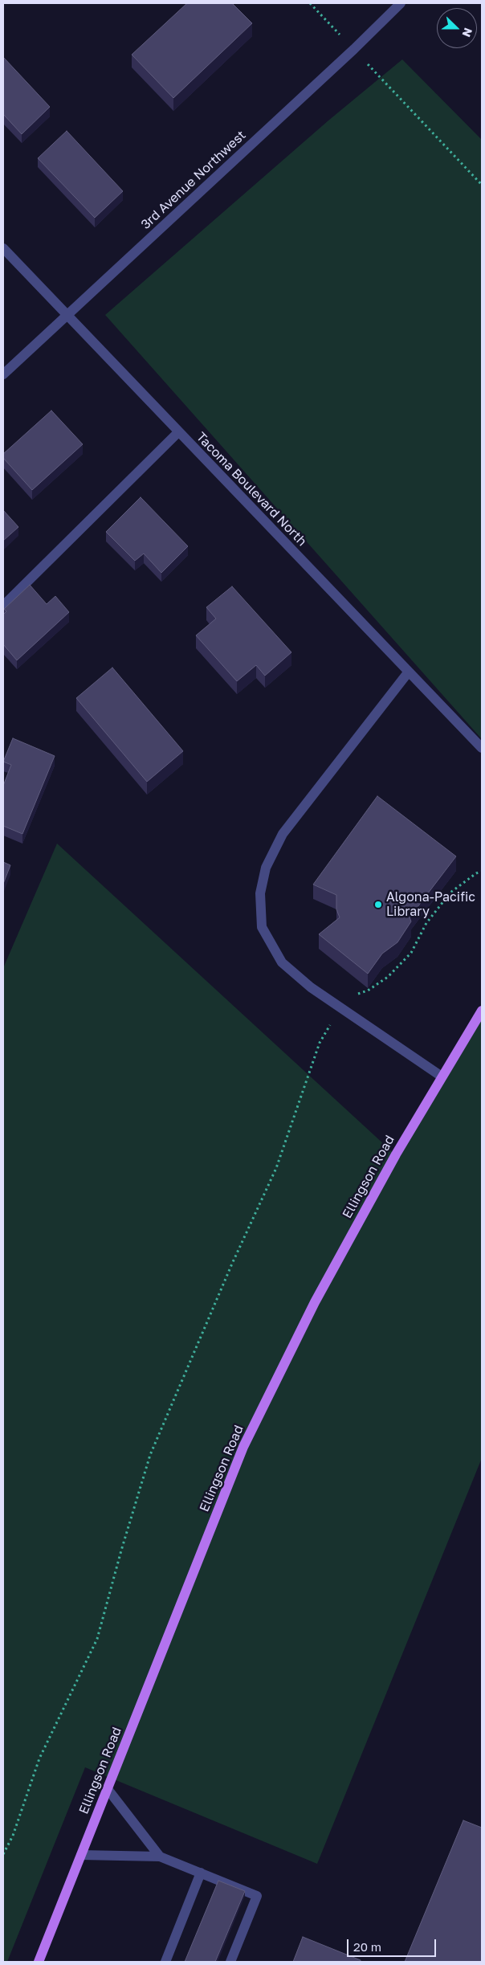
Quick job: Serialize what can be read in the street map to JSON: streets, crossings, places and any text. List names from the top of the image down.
{
  "streets": {
    "main road": ["Ellingson Road"],
    "street": ["3rd Avenue Northwest", "Tacoma Boulevard North"]
  },
  "crossings": [
    ["3rd Avenue Northwest", "Tacoma Boulevard North"]
  ],
  "places": ["Algona-Pacific Library"],
  "scale_bar": "20 m",
  "north": "right"
}
